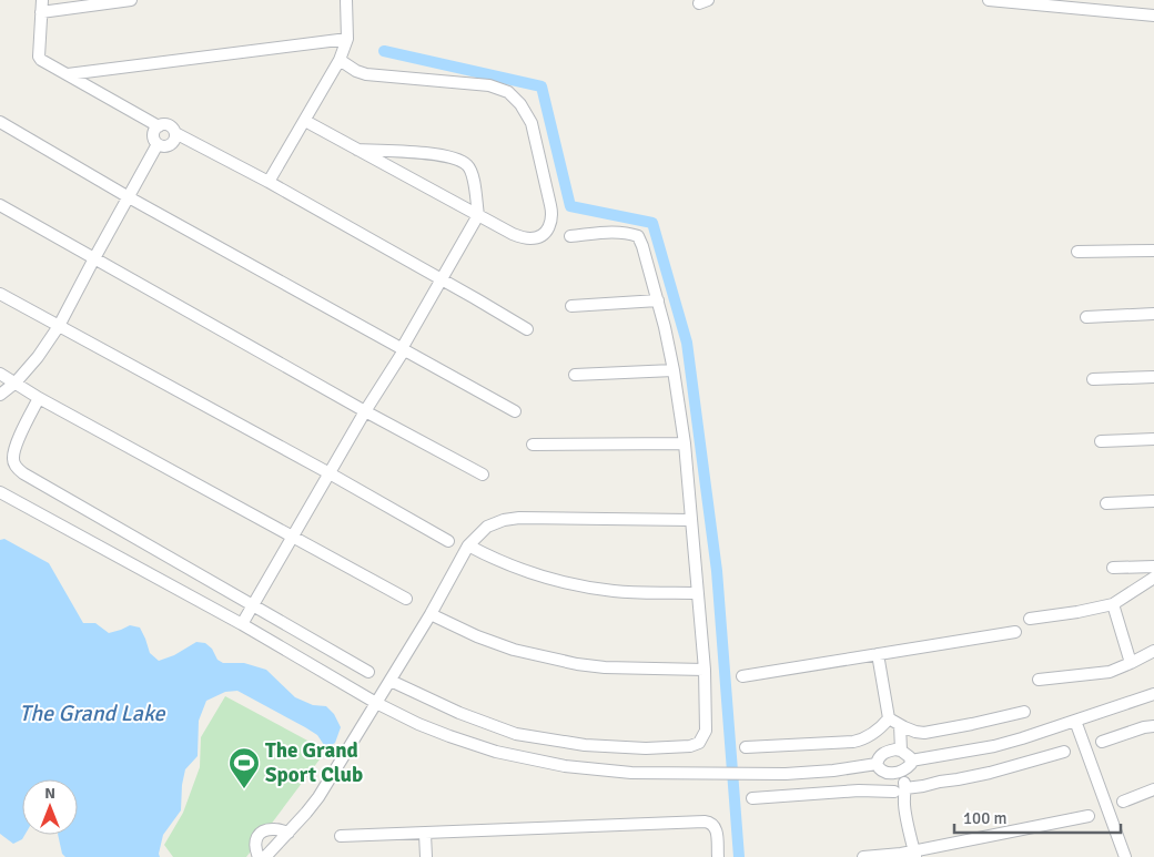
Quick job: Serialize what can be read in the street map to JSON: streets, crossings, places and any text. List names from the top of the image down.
{
  "water": ["The Grand Lake"],
  "places": {
    "sports": ["The Grand Sport Club"]
  },
  "scale_bar": "100 m",
  "north": "top"
}
